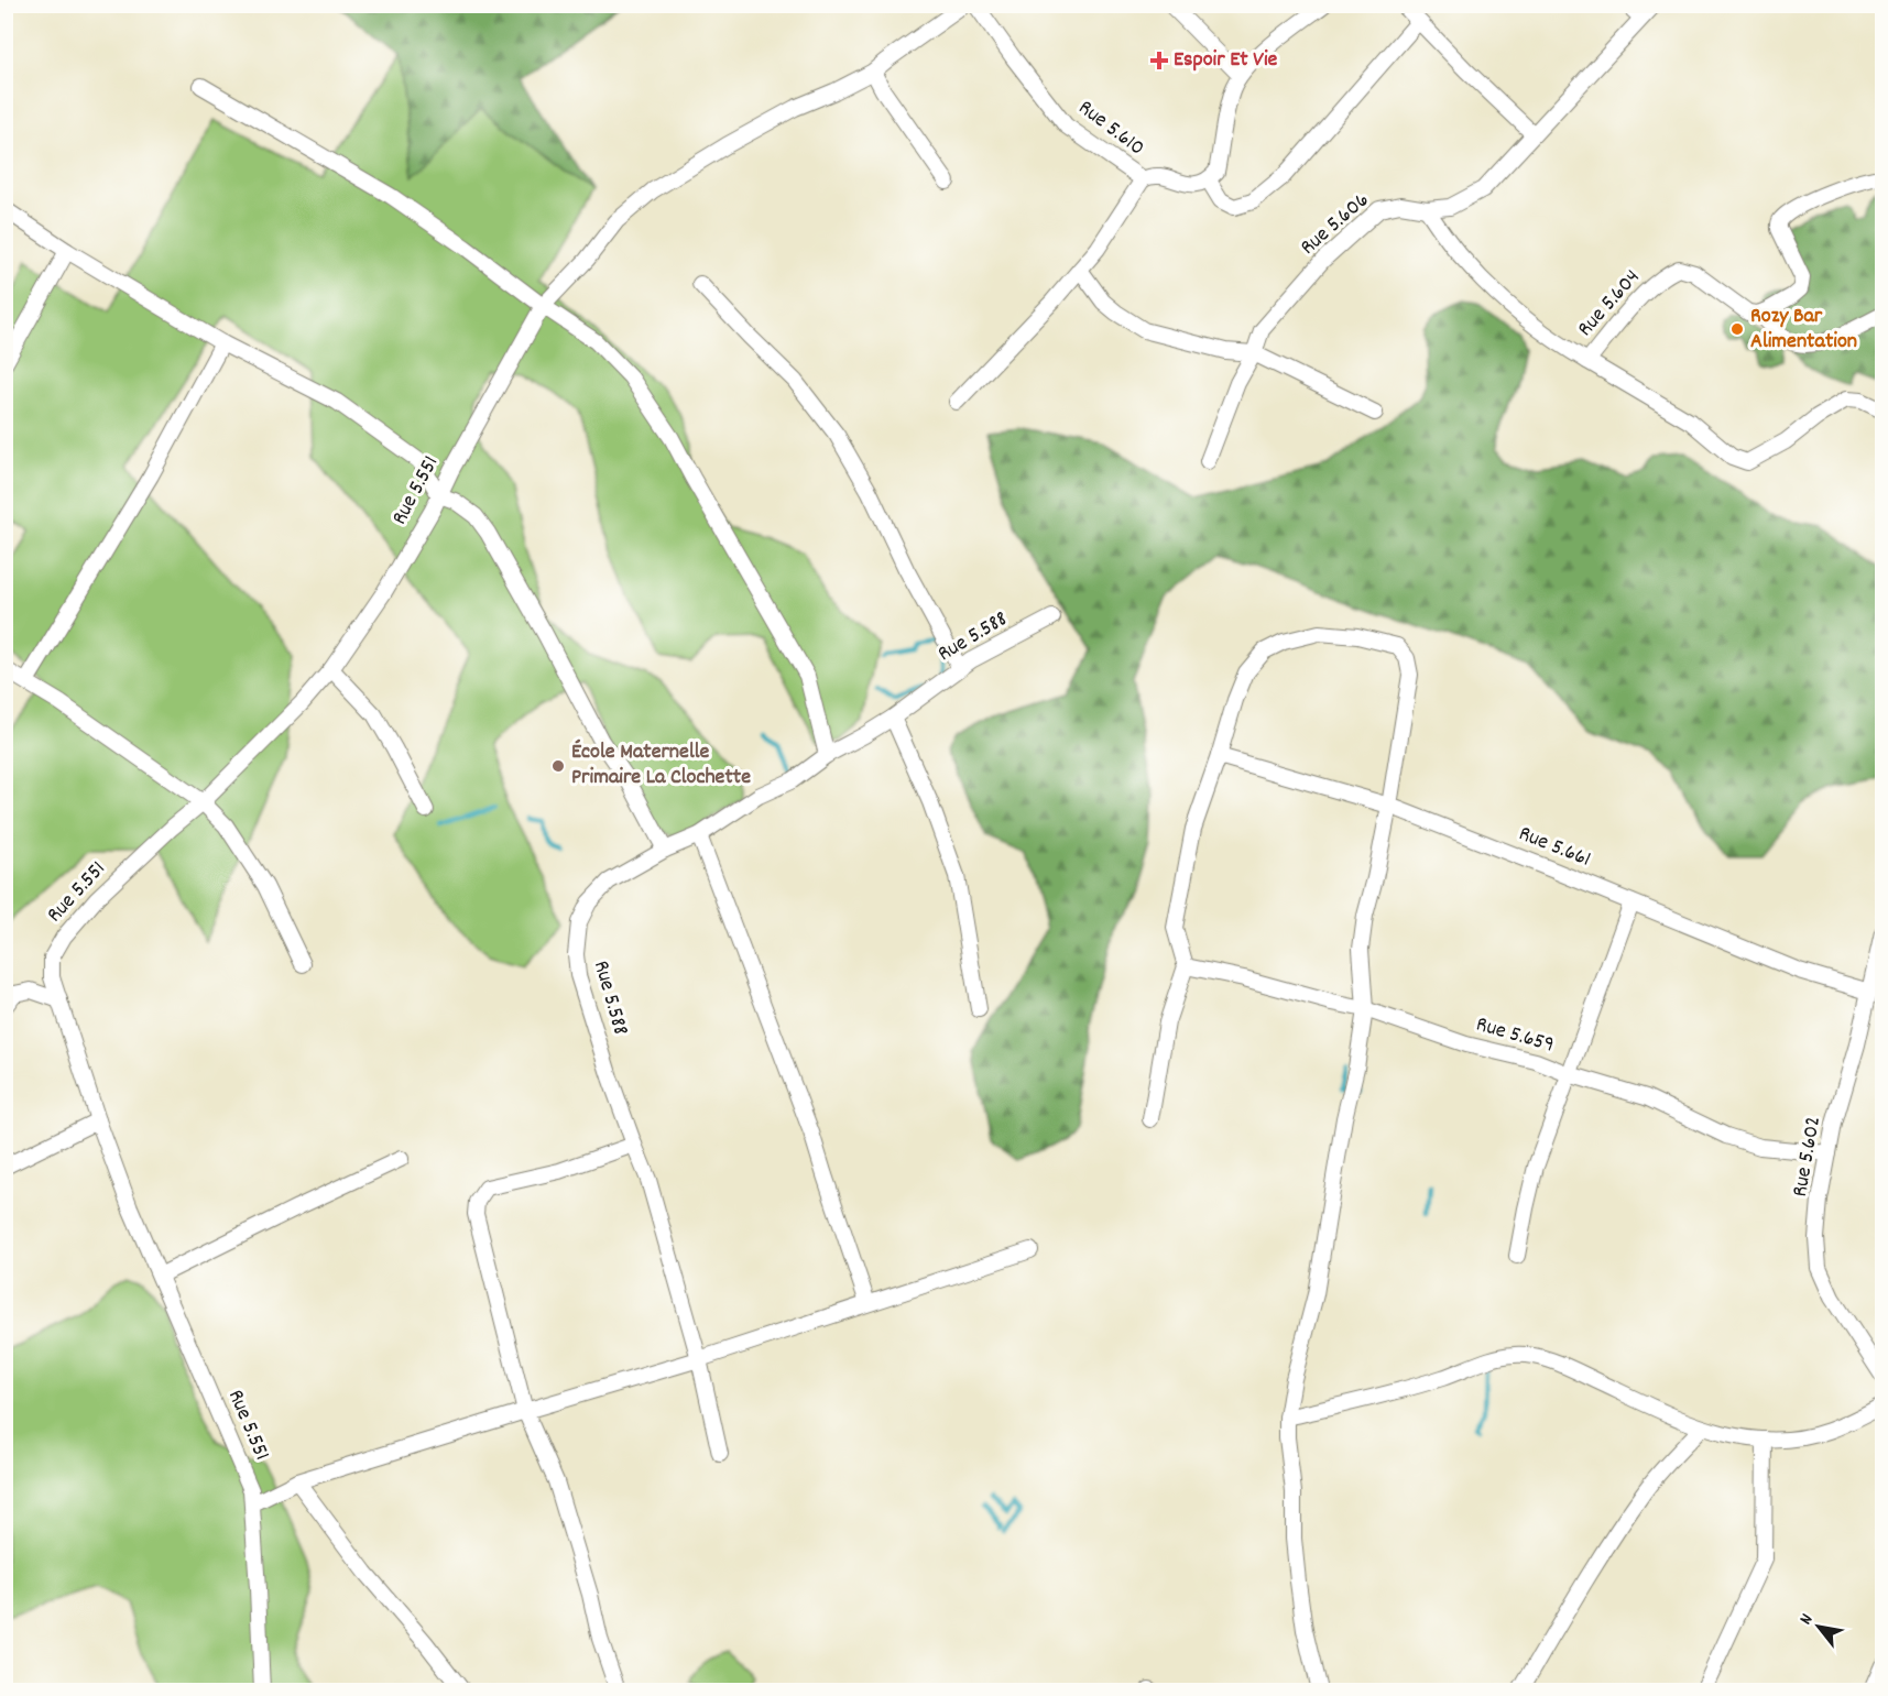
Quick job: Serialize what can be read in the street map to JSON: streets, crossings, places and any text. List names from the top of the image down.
{
  "streets": {
    "street": [
      "Rue 5.610",
      "Rue 5.606",
      "Rue 5.604",
      "Rue 5.551",
      "Rue 5.588",
      "Rue 5.661",
      "Rue 5.659",
      "Rue 5.602"
    ]
  },
  "crossings": [
    ["Rue 5.661", "Rue 5.602"],
    ["Rue 5.659", "Rue 5.602"]
  ],
  "places": {
    "health": ["Espoir Et Vie"],
    "other": ["Rozy Bar Alimentation", "École Maternelle Primaire La Clochette"]
  },
  "north": "top left"
}
